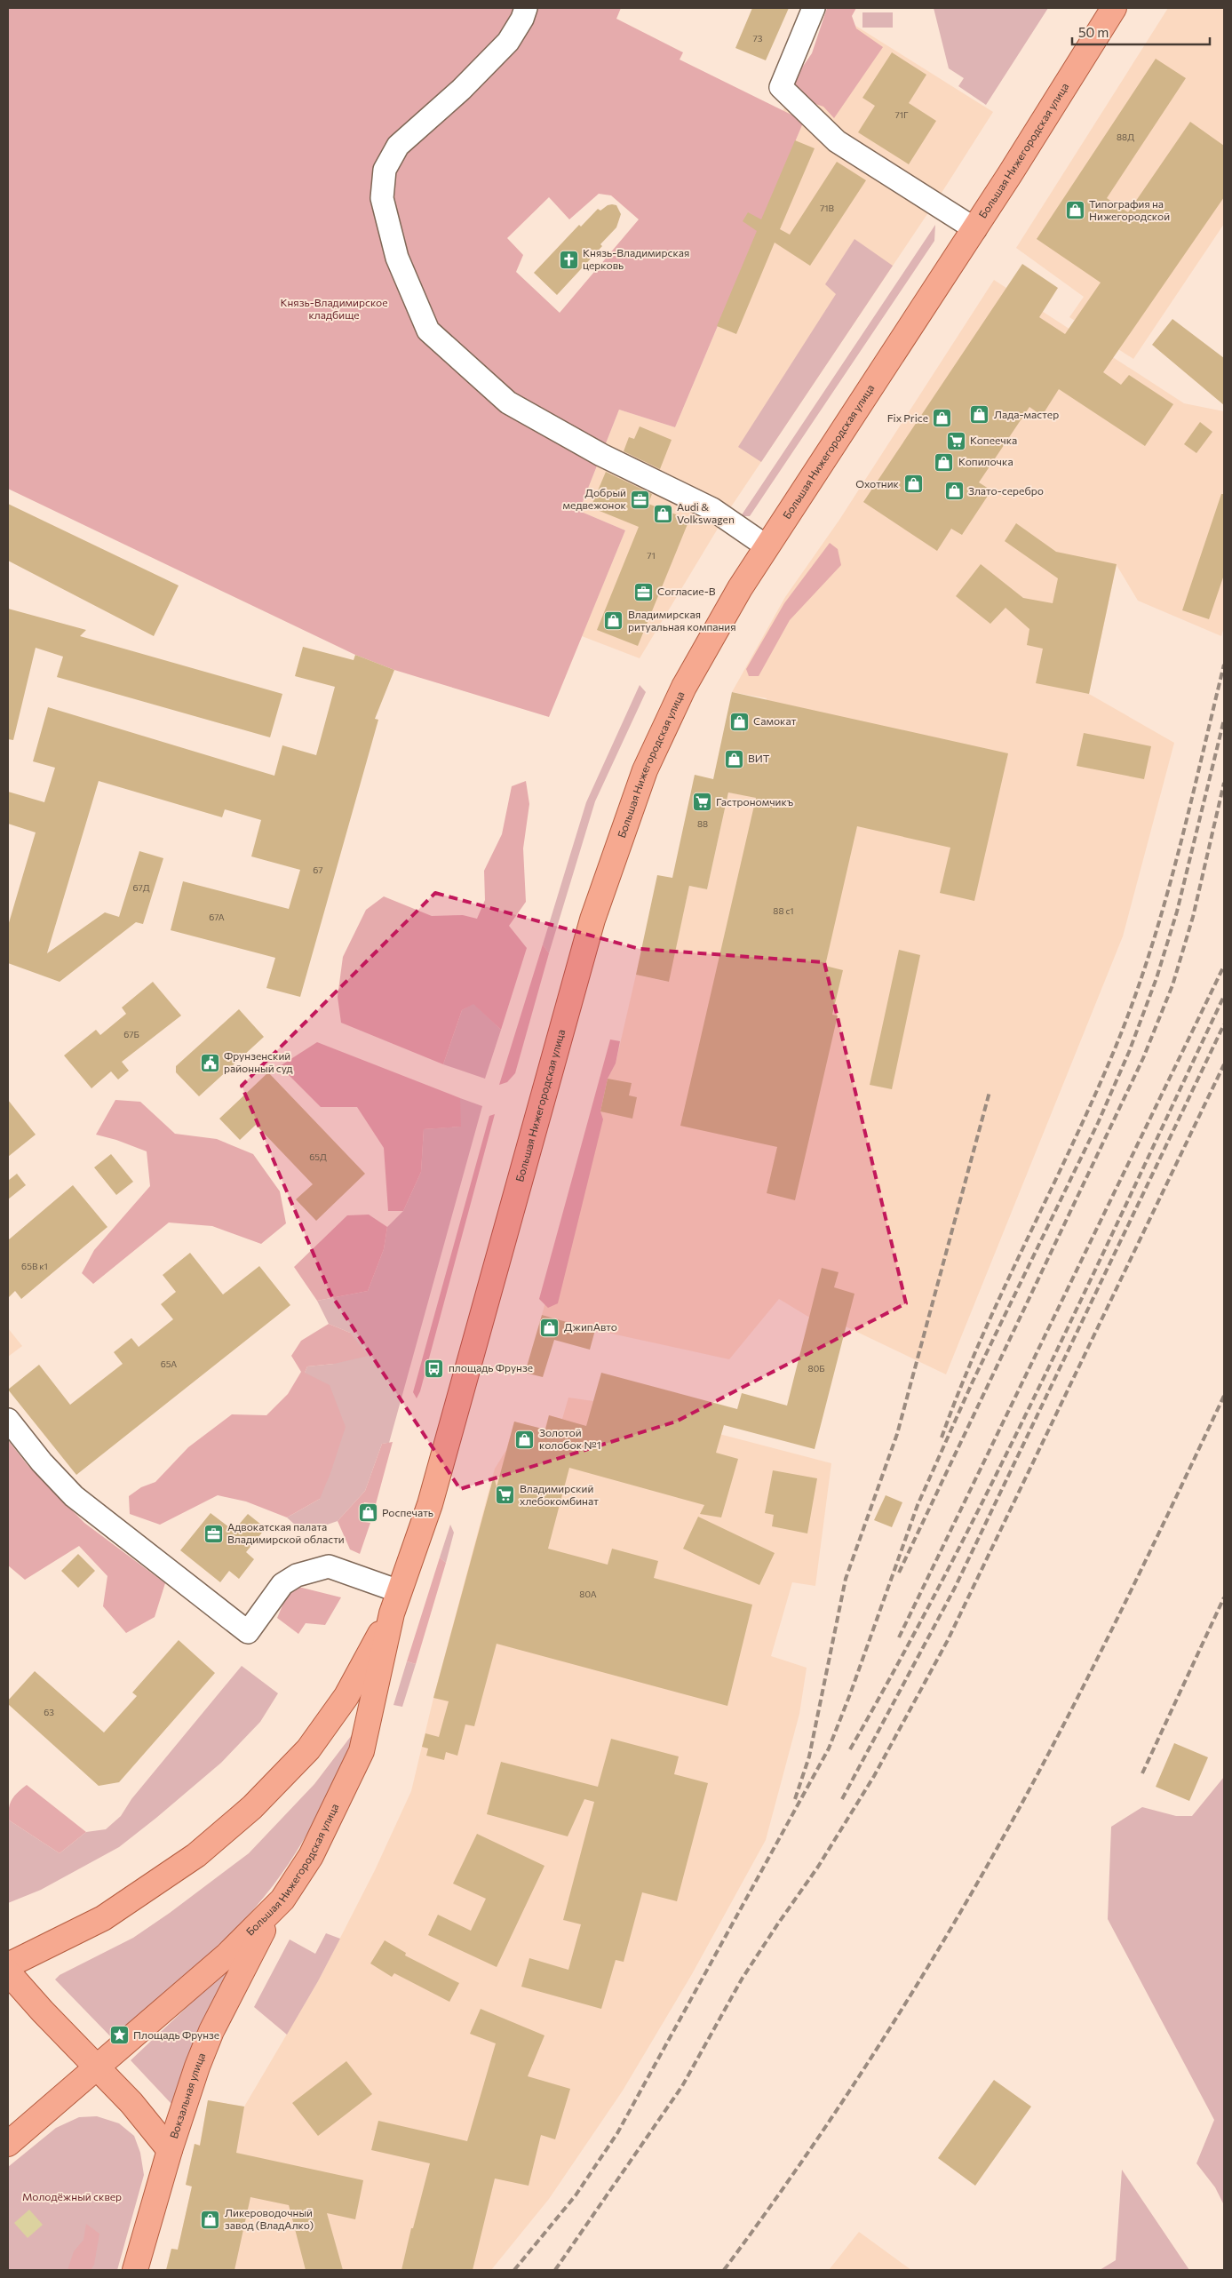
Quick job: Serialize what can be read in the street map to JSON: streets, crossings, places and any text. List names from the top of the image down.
{
  "streets": {
    "main road": ["Большая Нижегородская улица", "Вокзальная улица"]
  },
  "crossings": [
    ["Большая Нижегородская улица", "Вокзальная улица"]
  ],
  "parks": ["Князь-Владимирское кладбище", "Молодёжный сквер"],
  "places": {
    "shop": [
      "Типография на Нижегородской",
      "Лада-мастер",
      "Fix Price",
      "Копилочка",
      "Охотник",
      "Злато-серебро",
      "Audi & Volkswagen",
      "Владимирская ритуальная компания",
      "Самокат",
      "ВИТ",
      "ДжипАвто",
      "Золотой колобок №1",
      "Роспечать",
      "Ликероводочный завод (ВладАлко)"
    ],
    "church": ["Князь-Владимирская церковь"],
    "supermarket": ["Копеечка", "Гастрономчикъ", "Владимирский хлебокомбинат"],
    "office": ["Добрый медвежонок", "Согласие-В", "Адвокатская палата Владимирской области"],
    "public building": ["Фрунзенский районный суд"],
    "bus stop": ["площадь Фрунзе"],
    "place": ["Площадь Фрунзе"]
  },
  "house_numbers": [
    "73",
    "71Г",
    "88Д",
    "71В",
    "71",
    "88",
    "67",
    "67Д",
    "88 с1",
    "67А",
    "67Б",
    "65Д",
    "65В к1",
    "65А",
    "80Б",
    "80А",
    "63"
  ],
  "scale_bar": "50 m"
}
